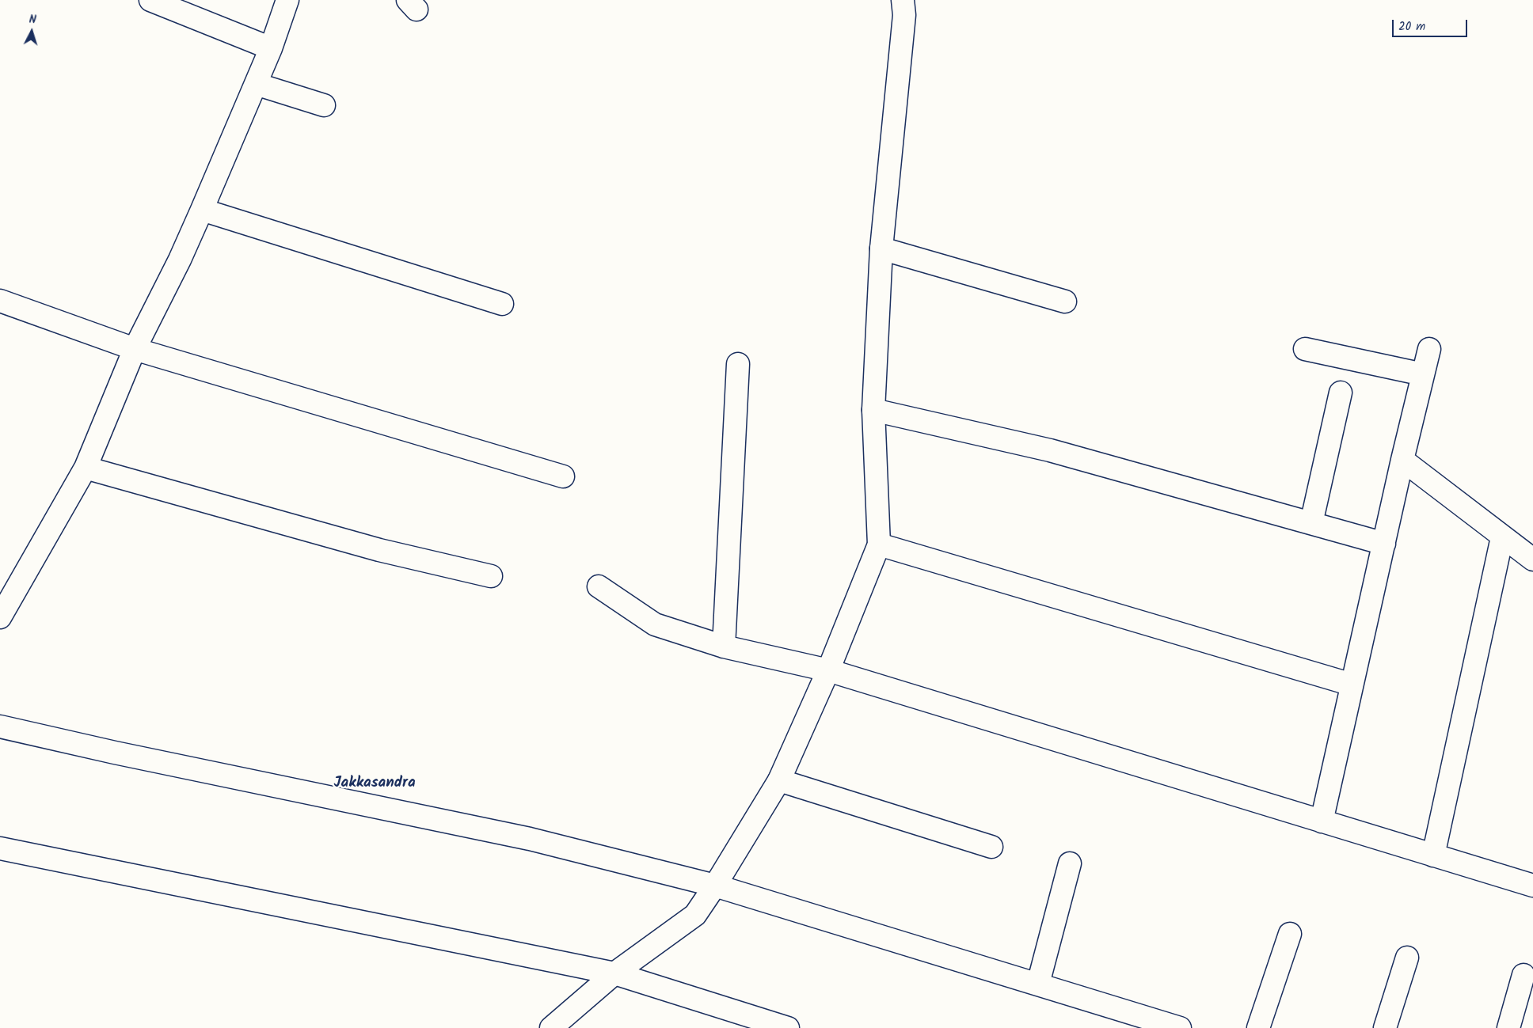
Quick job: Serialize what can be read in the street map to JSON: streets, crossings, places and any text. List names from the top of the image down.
{
  "districts": ["Jakkasandra"],
  "scale_bar": "20 m",
  "north": "top"
}
